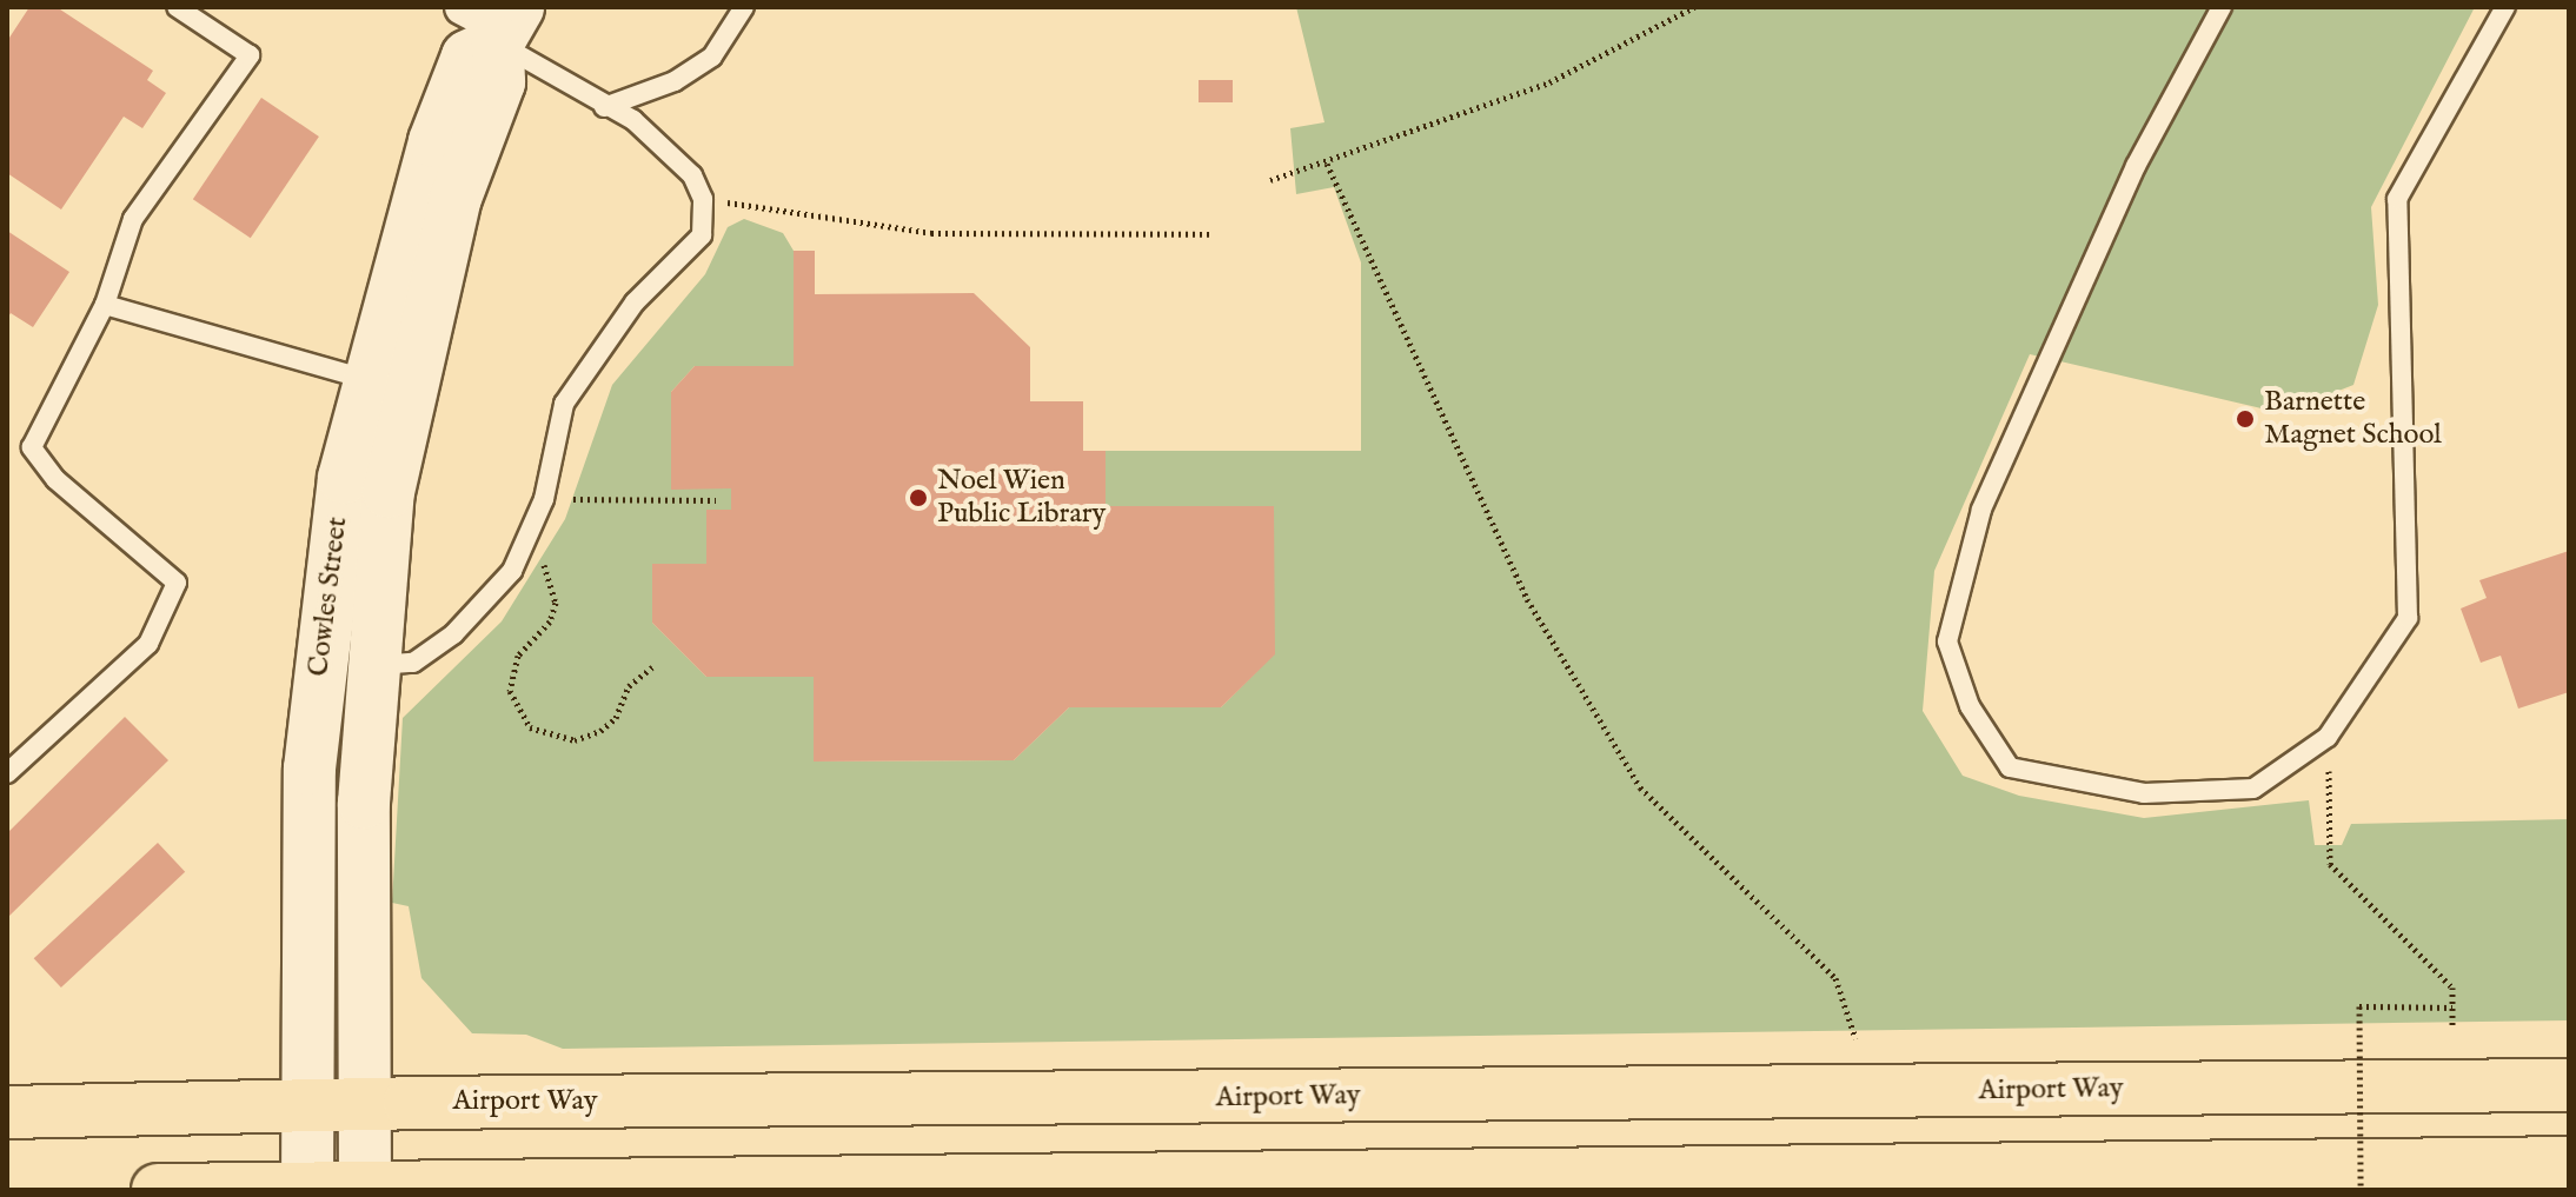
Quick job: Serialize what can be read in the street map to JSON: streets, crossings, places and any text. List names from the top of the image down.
{
  "streets": {
    "main road": ["Cowles Street", "Airport Way"]
  },
  "crossings": [
    ["Cowles Street", "Airport Way"]
  ],
  "places": ["Barnette Magnet School", "Noel Wien Public Library"]
}
